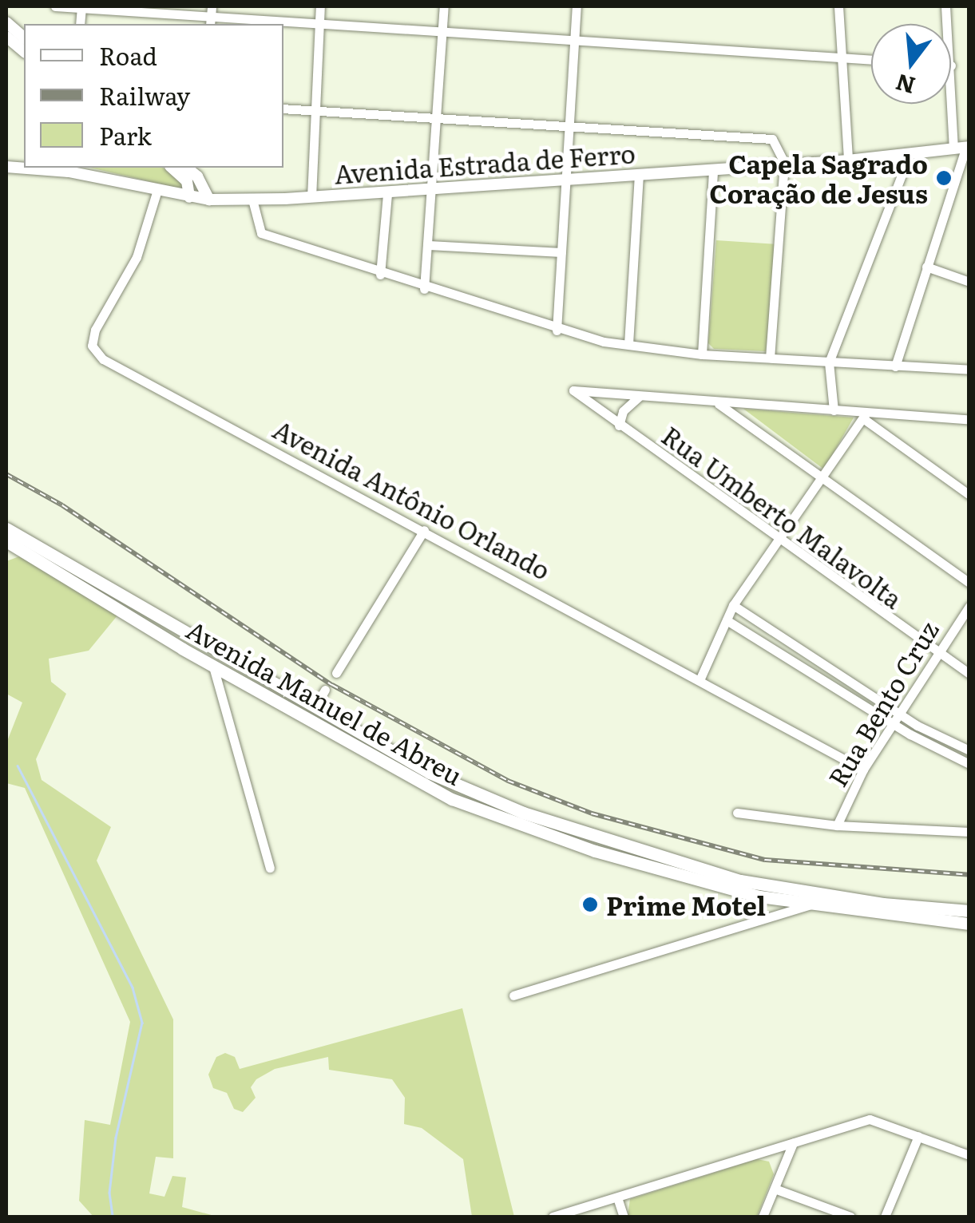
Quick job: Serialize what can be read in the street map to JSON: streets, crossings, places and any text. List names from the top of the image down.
{
  "streets": {
    "main road": ["Avenida Manuel de Abreu"],
    "street": [
      "Avenida Estrada de Ferro",
      "Avenida Antônio Orlando",
      "Rua Umberto Malavolta",
      "Rua Bento Cruz"
    ]
  },
  "crossings": [
    ["Avenida Estrada de Ferro", "Avenida Antônio Orlando"],
    ["Avenida Antônio Orlando", "Rua Bento Cruz"],
    ["Rua Umberto Malavolta", "Rua Bento Cruz"]
  ],
  "places": ["Capela Sagrado Coração de Jesus", "Prime Motel"],
  "legend": ["Road", "Railway", "Park"],
  "north": "bottom"
}
